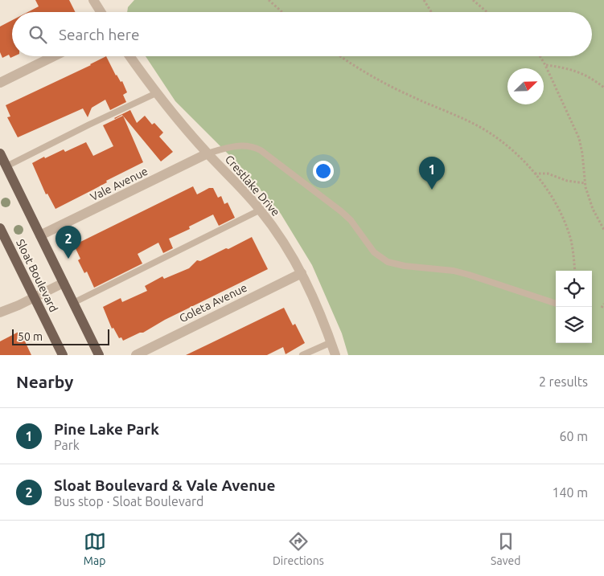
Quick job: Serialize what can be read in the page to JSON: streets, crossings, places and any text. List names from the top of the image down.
{
  "streets": {
    "main road": ["Sloat Boulevard"],
    "street": ["Vale Avenue", "Crestlake Drive", "Goleta Avenue"]
  },
  "crossings": [
    ["Vale Avenue", "Crestlake Drive"],
    ["Vale Avenue", "Sloat Boulevard"],
    ["Crestlake Drive", "Goleta Avenue"]
  ],
  "scale_bar": "50 m",
  "north": "top right",
  "page": {
    "search": "Search here",
    "pins": ["1", "2"],
    "scale": "50 m",
    "heading": ["Nearby", "2 results"],
    "list": [
      {
        "mark": "1",
        "name": "Pine Lake Park",
        "note": "Park",
        "value": "60 m"
      },
      {
        "mark": "2",
        "name": "Sloat Boulevard & Vale Avenue",
        "note": "Bus stop · Sloat Boulevard",
        "value": "140 m"
      }
    ],
    "nav": ["Map", "Directions", "Saved"]
  }
}
